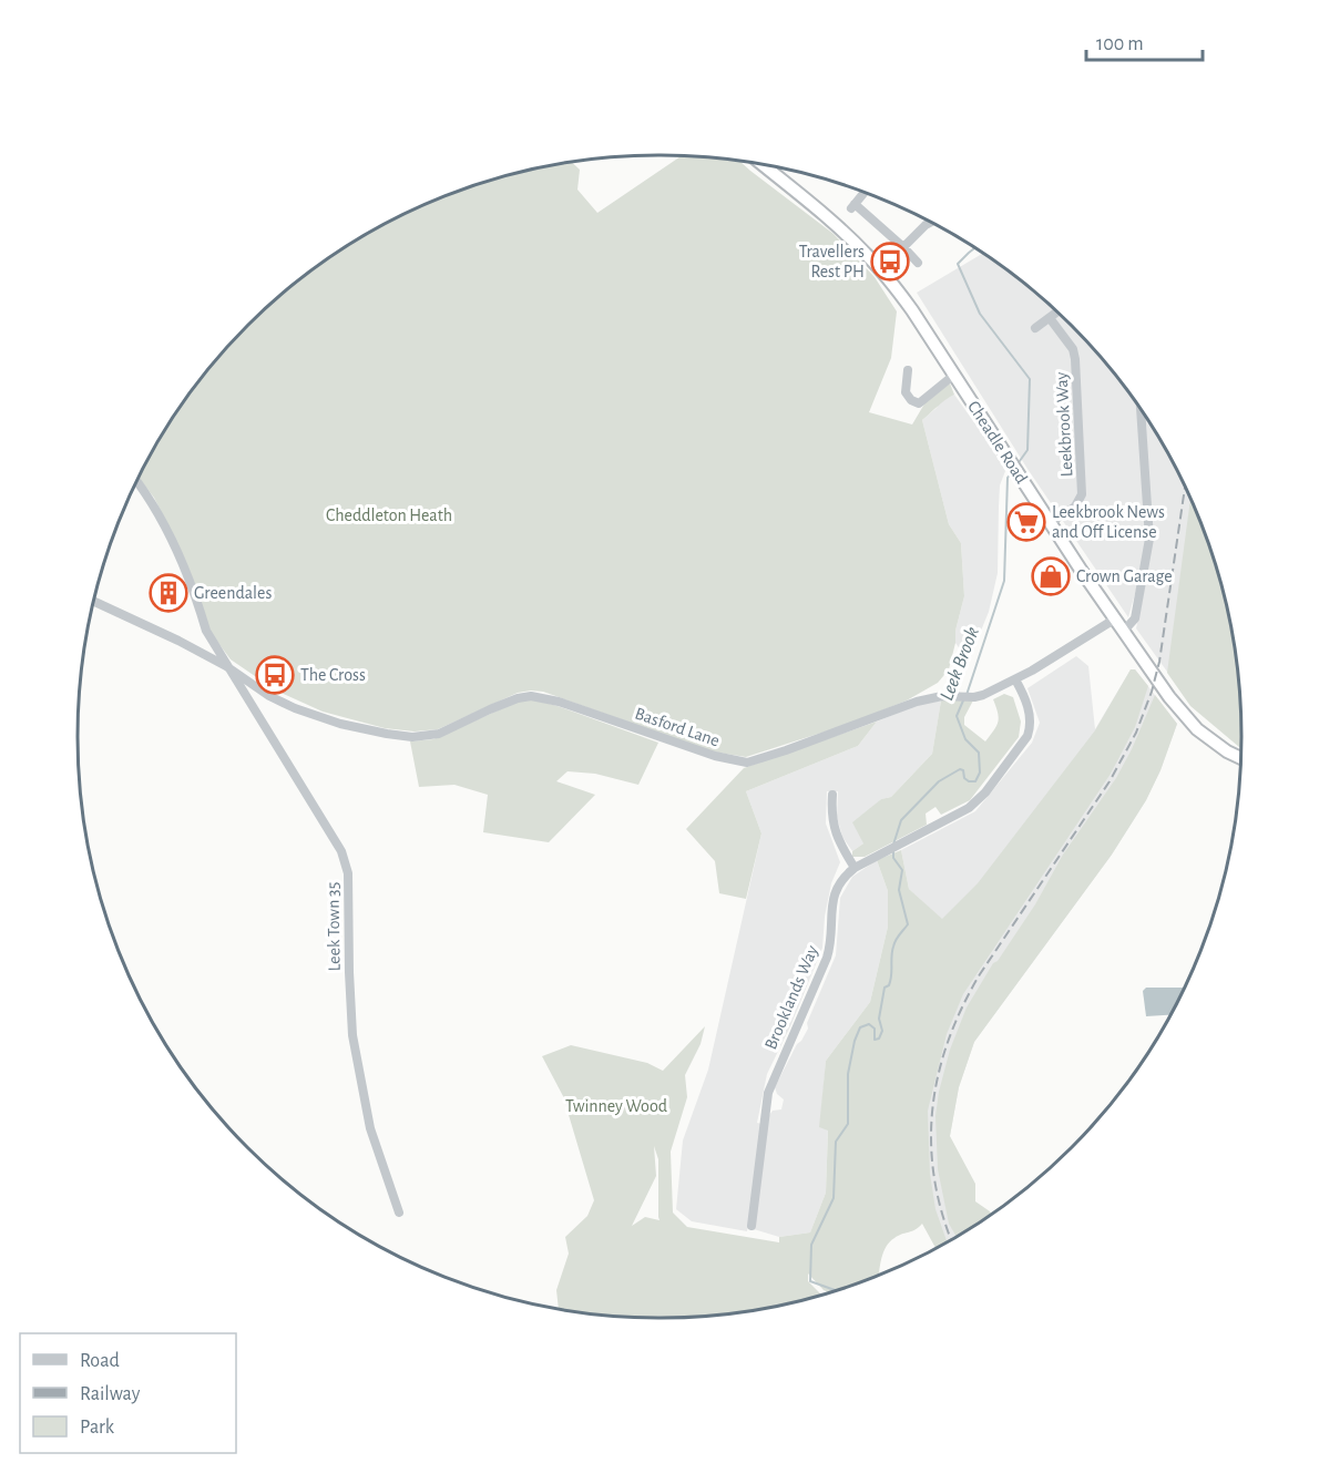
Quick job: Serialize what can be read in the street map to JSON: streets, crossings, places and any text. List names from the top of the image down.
{
  "streets": {
    "highway": ["Cheadle Road"],
    "street": [
      "Leekbrook Way",
      "Basford Lane",
      "Leek Town 35",
      "Brooklands Way"
    ]
  },
  "crossings": [
    ["Leekbrook Way", "Cheadle Road"],
    ["Cheadle Road", "Basford Lane"],
    ["Basford Lane", "Leek Town 35"],
    ["Basford Lane", "Brooklands Way"]
  ],
  "water": ["Leek Brook"],
  "parks": ["Cheddleton Heath", "Twinney Wood"],
  "places": {
    "bus stop": ["Travellers Rest PH", "The Cross"],
    "supermarket": ["Leekbrook News and Off License"],
    "shop": ["Crown Garage"],
    "building": ["Greendales"]
  },
  "legend": ["Road", "Railway", "Park"],
  "scale_bar": "100 m"
}
